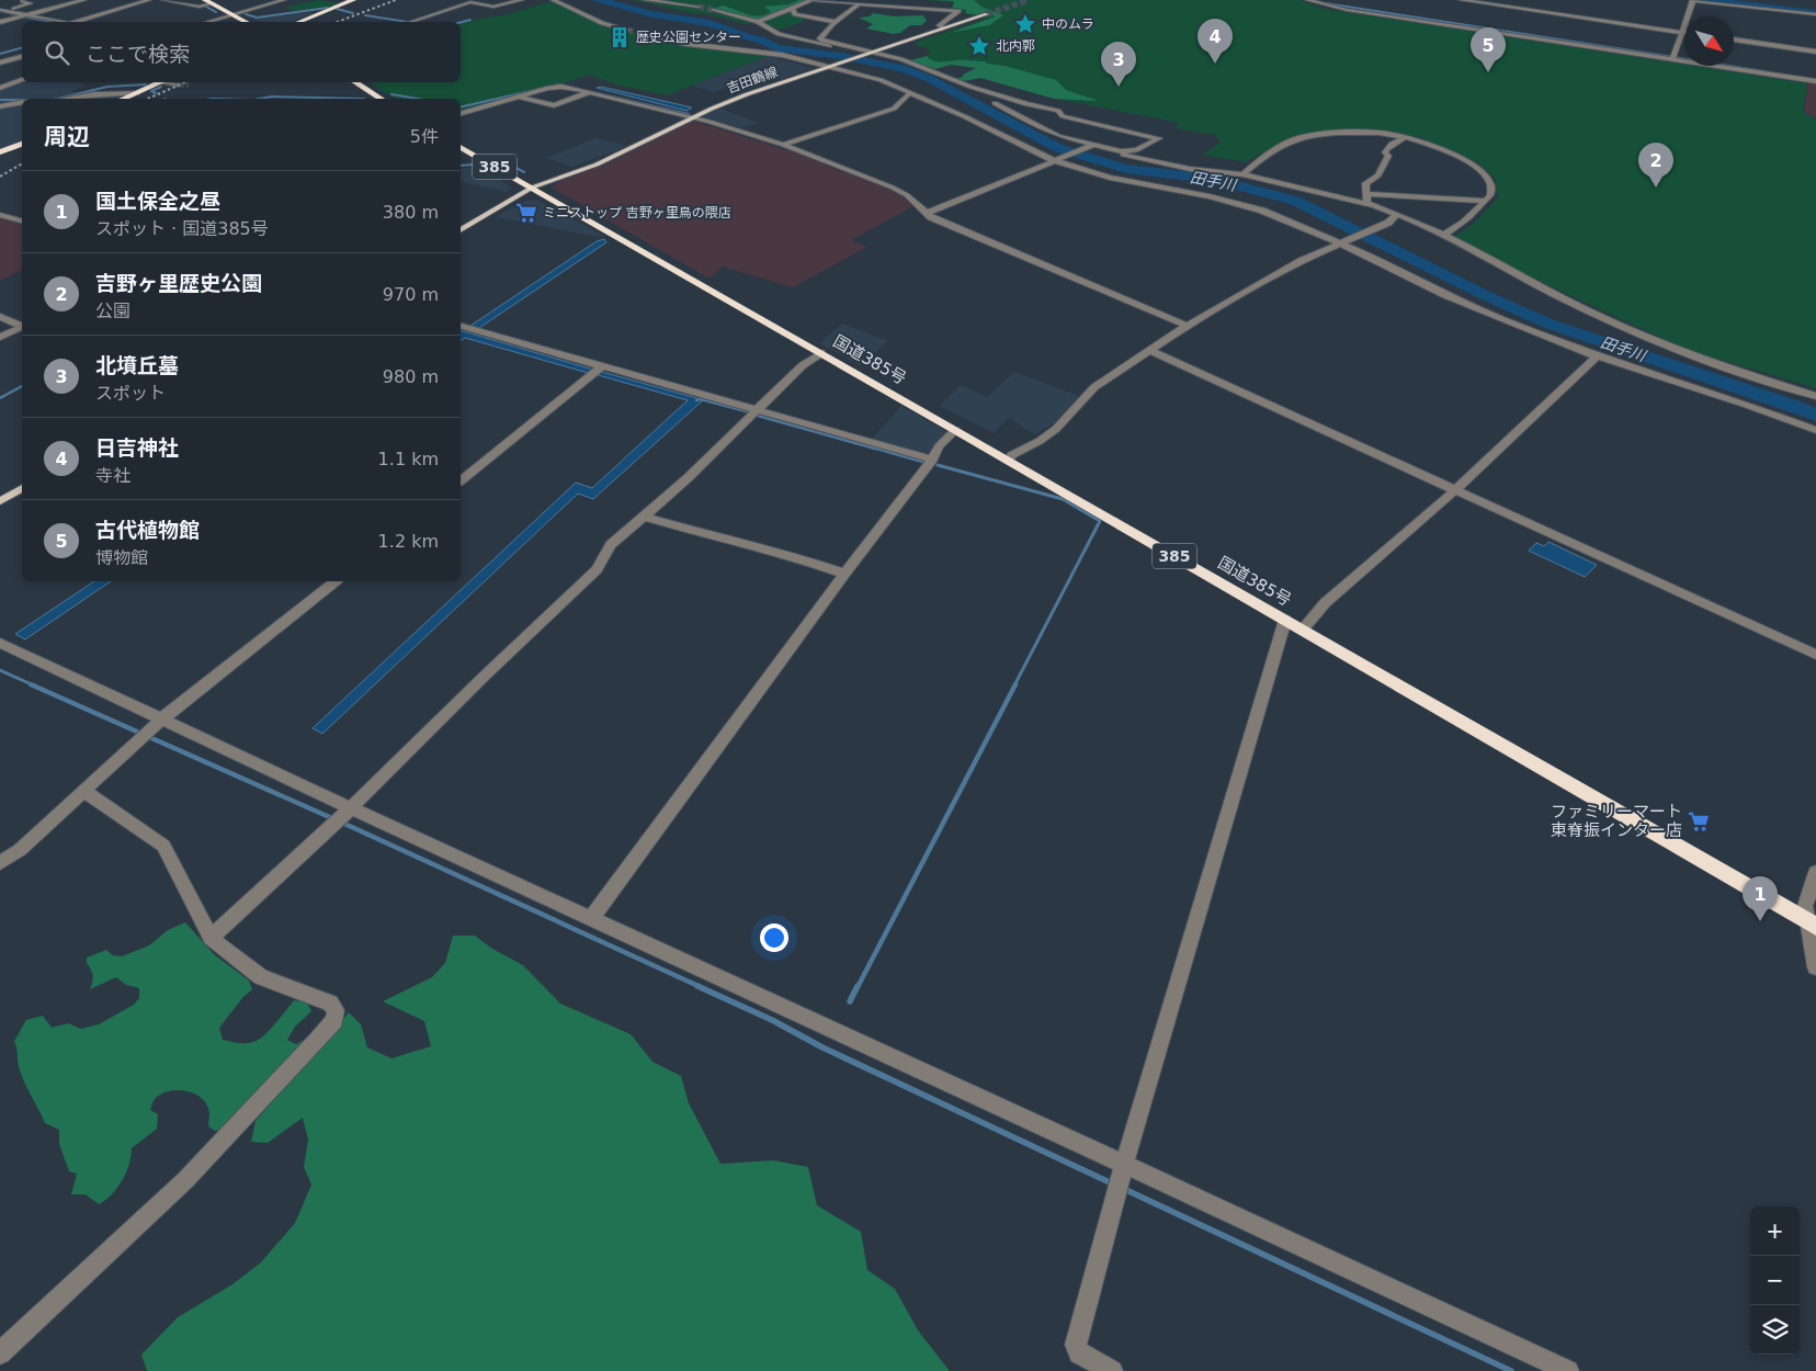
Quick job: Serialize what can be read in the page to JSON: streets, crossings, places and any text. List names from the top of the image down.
{
  "streets": {
    "highway": ["385", "国道385号"],
    "main road": ["吉田鶴線"]
  },
  "crossings": [
    ["吉田鶴線", "385"],
    ["吉田鶴線", "国道385号"],
    ["385", "国道385号"]
  ],
  "water": ["田手川"],
  "places": {
    "place": ["中のムラ", "北内郭"],
    "building": ["歴史公園センター"],
    "supermarket": ["ミニストップ 吉野ヶ里鳥の隈店", "ファミリーマート 東脊振インター店"]
  },
  "north": "bottom right",
  "page": {
    "pins": [
      "4",
      "5",
      "3",
      "2",
      "1"
    ],
    "search": "ここで検索",
    "heading": ["周辺", "5件"],
    "list": [
      {
        "mark": "1",
        "name": "国土保全之昼",
        "note": "スポット · 国道385号",
        "value": "380 m"
      },
      {
        "mark": "2",
        "name": "吉野ヶ里歴史公園",
        "note": "公園",
        "value": "970 m"
      },
      {
        "mark": "3",
        "name": "北墳丘墓",
        "note": "スポット",
        "value": "980 m"
      },
      {
        "mark": "4",
        "name": "日吉神社",
        "note": "寺社",
        "value": "1.1 km"
      },
      {
        "mark": "5",
        "name": "古代植物館",
        "note": "博物館",
        "value": "1.2 km"
      }
    ],
    "map_buttons": ["+", "−"]
  }
}
